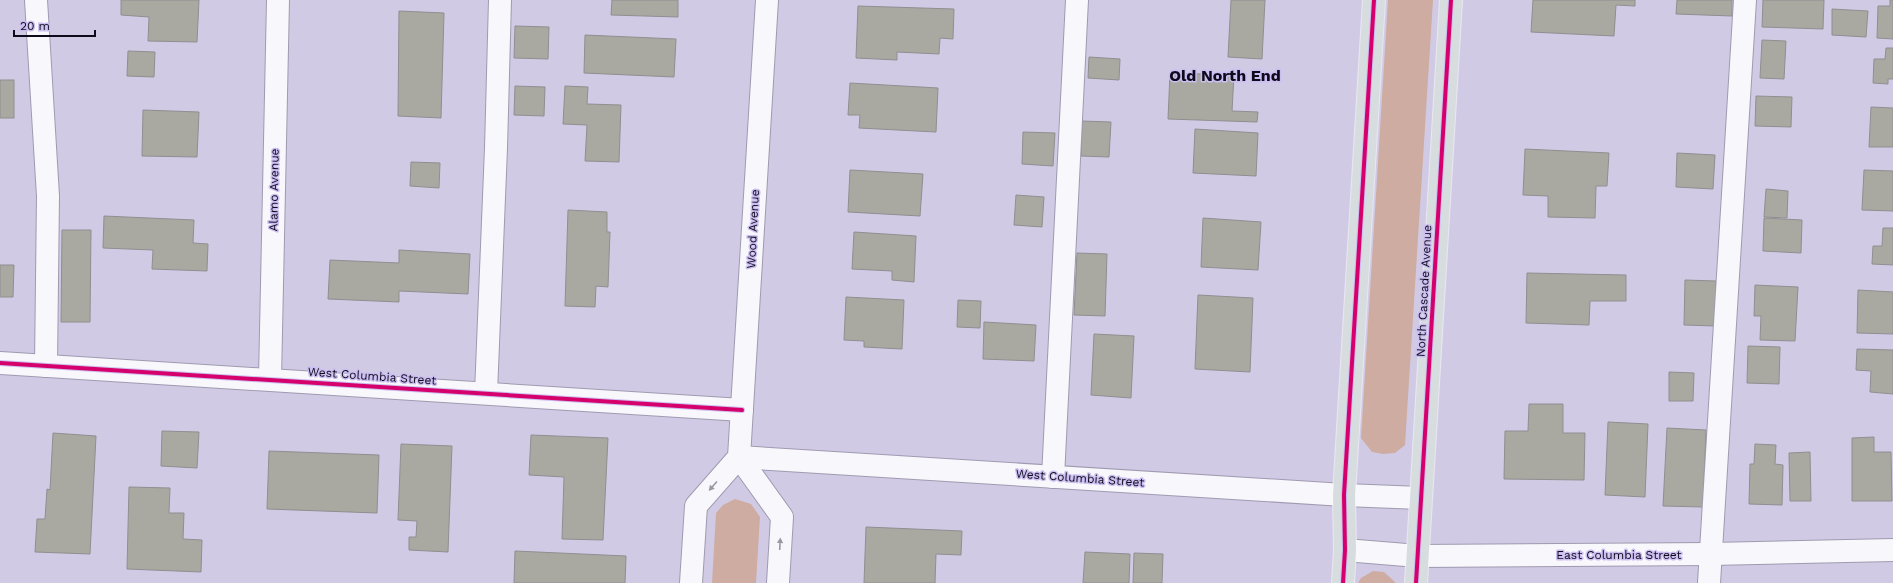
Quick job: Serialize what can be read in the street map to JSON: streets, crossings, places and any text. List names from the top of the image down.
{
  "streets": {
    "main road": ["North Cascade Avenue"],
    "street": [
      "Alamo Avenue",
      "Wood Avenue",
      "West Columbia Street",
      "East Columbia Street"
    ]
  },
  "crossings": [
    ["Alamo Avenue", "West Columbia Street"],
    ["Wood Avenue", "West Columbia Street"],
    ["North Cascade Avenue", "West Columbia Street"],
    ["North Cascade Avenue", "East Columbia Street"]
  ],
  "districts": ["Old North End"],
  "scale_bar": "20 m"
}
